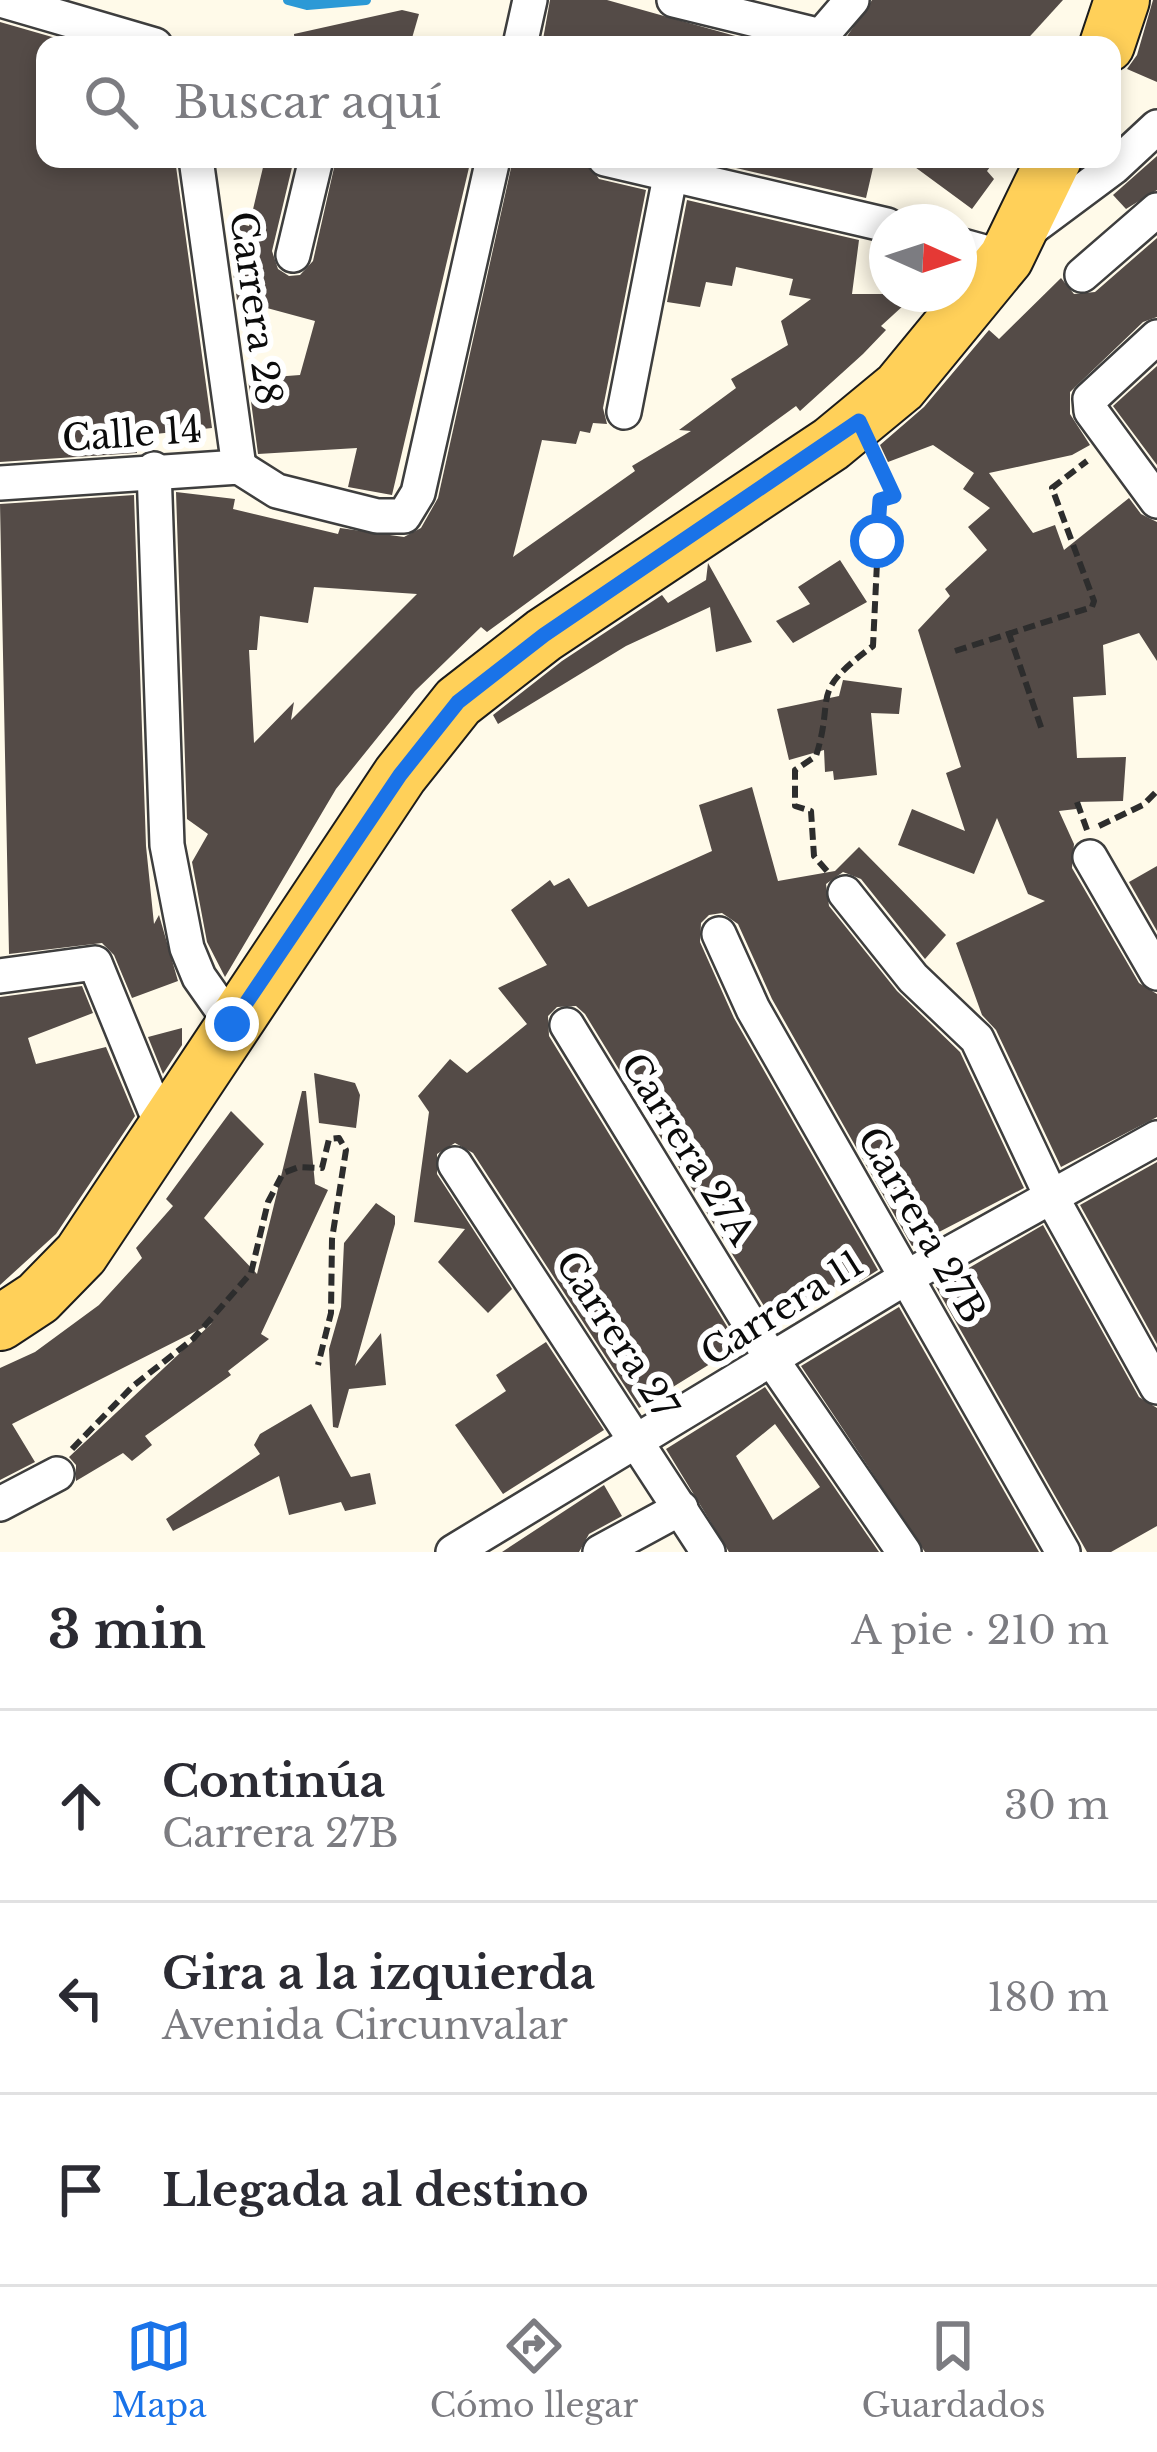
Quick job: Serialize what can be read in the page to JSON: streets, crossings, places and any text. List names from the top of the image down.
{
  "streets": {
    "street": [
      "Carrera 28",
      "Calle 14",
      "Carrera 27A",
      "Carrera 27B",
      "Carrera 11",
      "Carrera 27"
    ]
  },
  "crossings": [
    ["Carrera 28", "Calle 14"],
    ["Carrera 27A", "Carrera 11"],
    ["Carrera 27B", "Carrera 11"],
    ["Carrera 11", "Carrera 27"]
  ],
  "north": "right",
  "page": {
    "search": "Buscar aquí",
    "heading": ["3 min", "A pie · 210 m"],
    "list": [
      ["Continúa", "Carrera 27B", "30 m"],
      ["Gira a la izquierda", "Avenida Circunvalar", "180 m"],
      "Llegada al destino"
    ],
    "nav": ["Mapa", "Cómo llegar", "Guardados"]
  }
}
